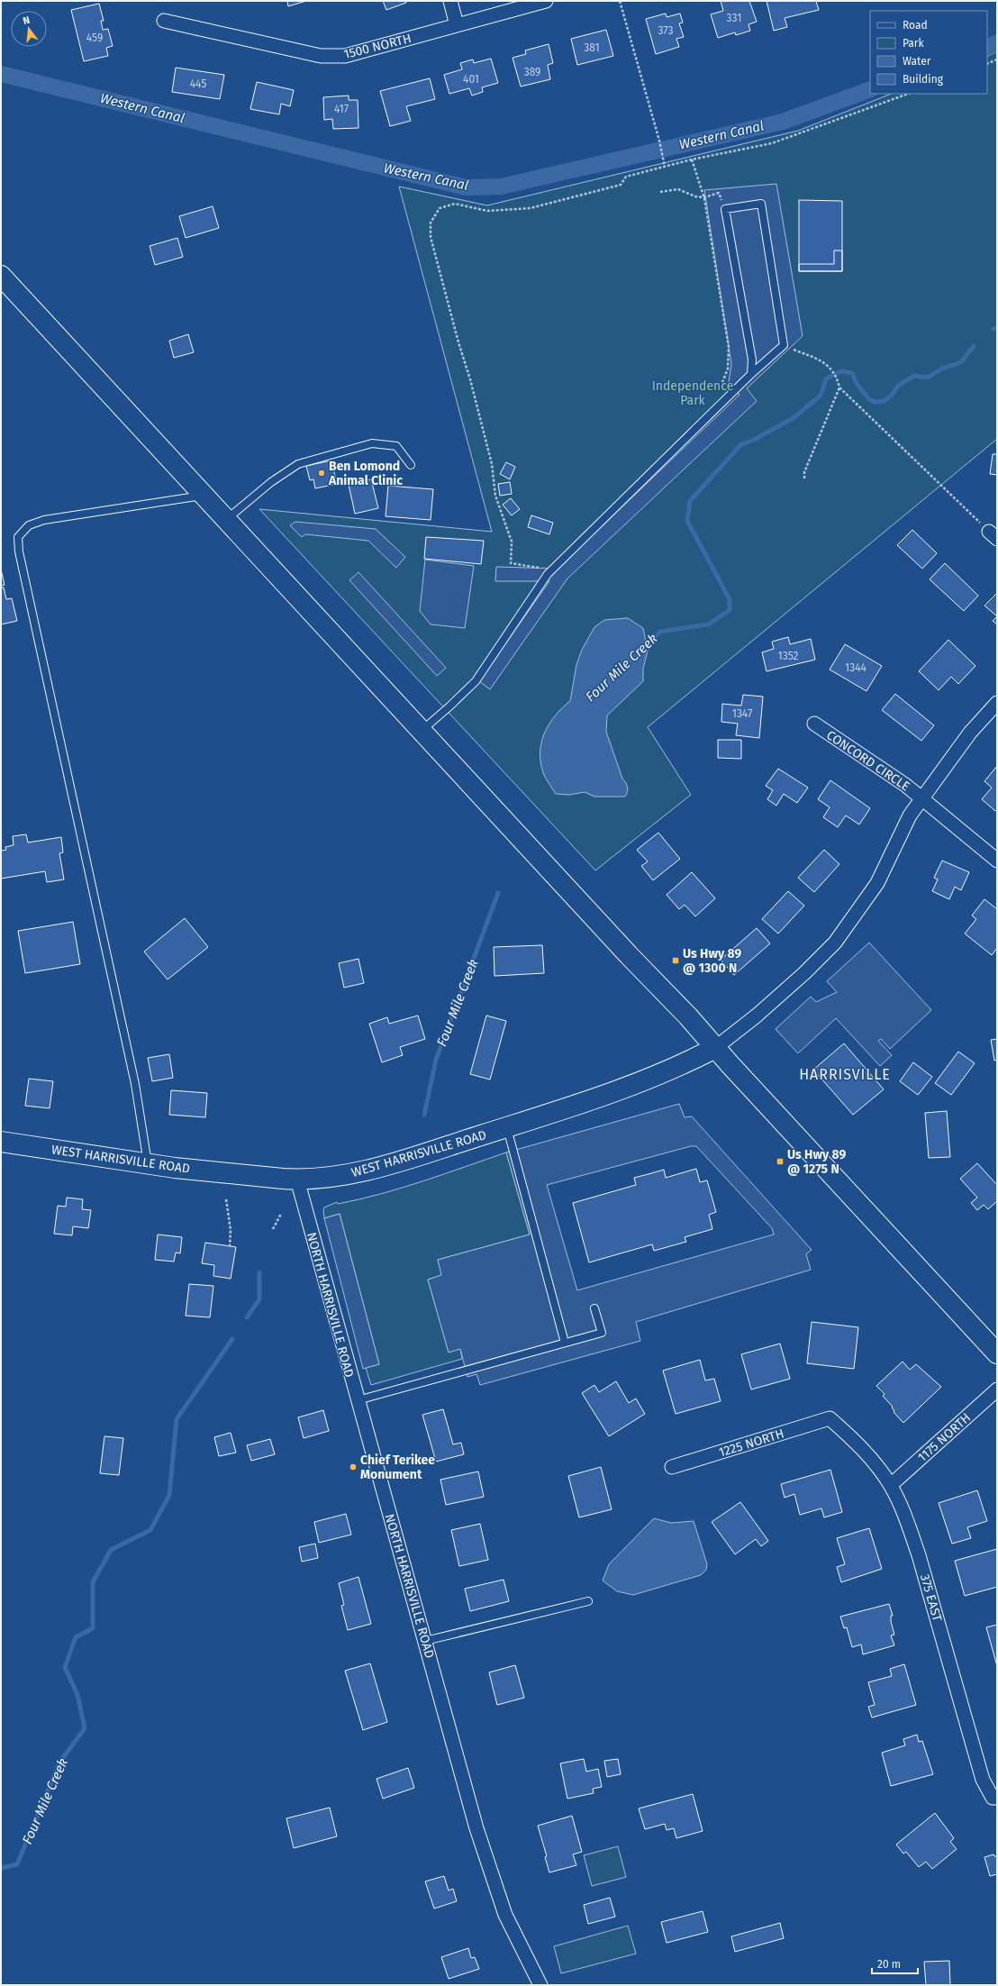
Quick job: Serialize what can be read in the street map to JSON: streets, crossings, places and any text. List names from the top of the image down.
{
  "streets": {
    "main road": ["WEST HARRISVILLE ROAD"],
    "street": [
      "1500 NORTH",
      "CONCORD CIRCLE",
      "NORTH HARRISVILLE ROAD",
      "1175 NORTH",
      "1225 NORTH",
      "375 EAST"
    ]
  },
  "crossings": [
    ["WEST HARRISVILLE ROAD", "NORTH HARRISVILLE ROAD"],
    ["1175 NORTH", "375 EAST"],
    ["1225 NORTH", "375 EAST"]
  ],
  "districts": ["HARRISVILLE"],
  "water": ["Western Canal", "Four Mile Creek"],
  "parks": ["Independence Park"],
  "places": {
    "other": ["Ben Lomond Animal Clinic", "Chief Terikee Monument"],
    "transit": ["Us Hwy 89 @ 1300 N", "Us Hwy 89 @ 1275 N"]
  },
  "house_numbers": [
    "331",
    "373",
    "459",
    "381",
    "389",
    "401",
    "445",
    "417",
    "1352",
    "1344",
    "1347"
  ],
  "legend": [
    "Road",
    "Park",
    "Water",
    "Building"
  ],
  "scale_bar": "20 m",
  "north": "top"
}
